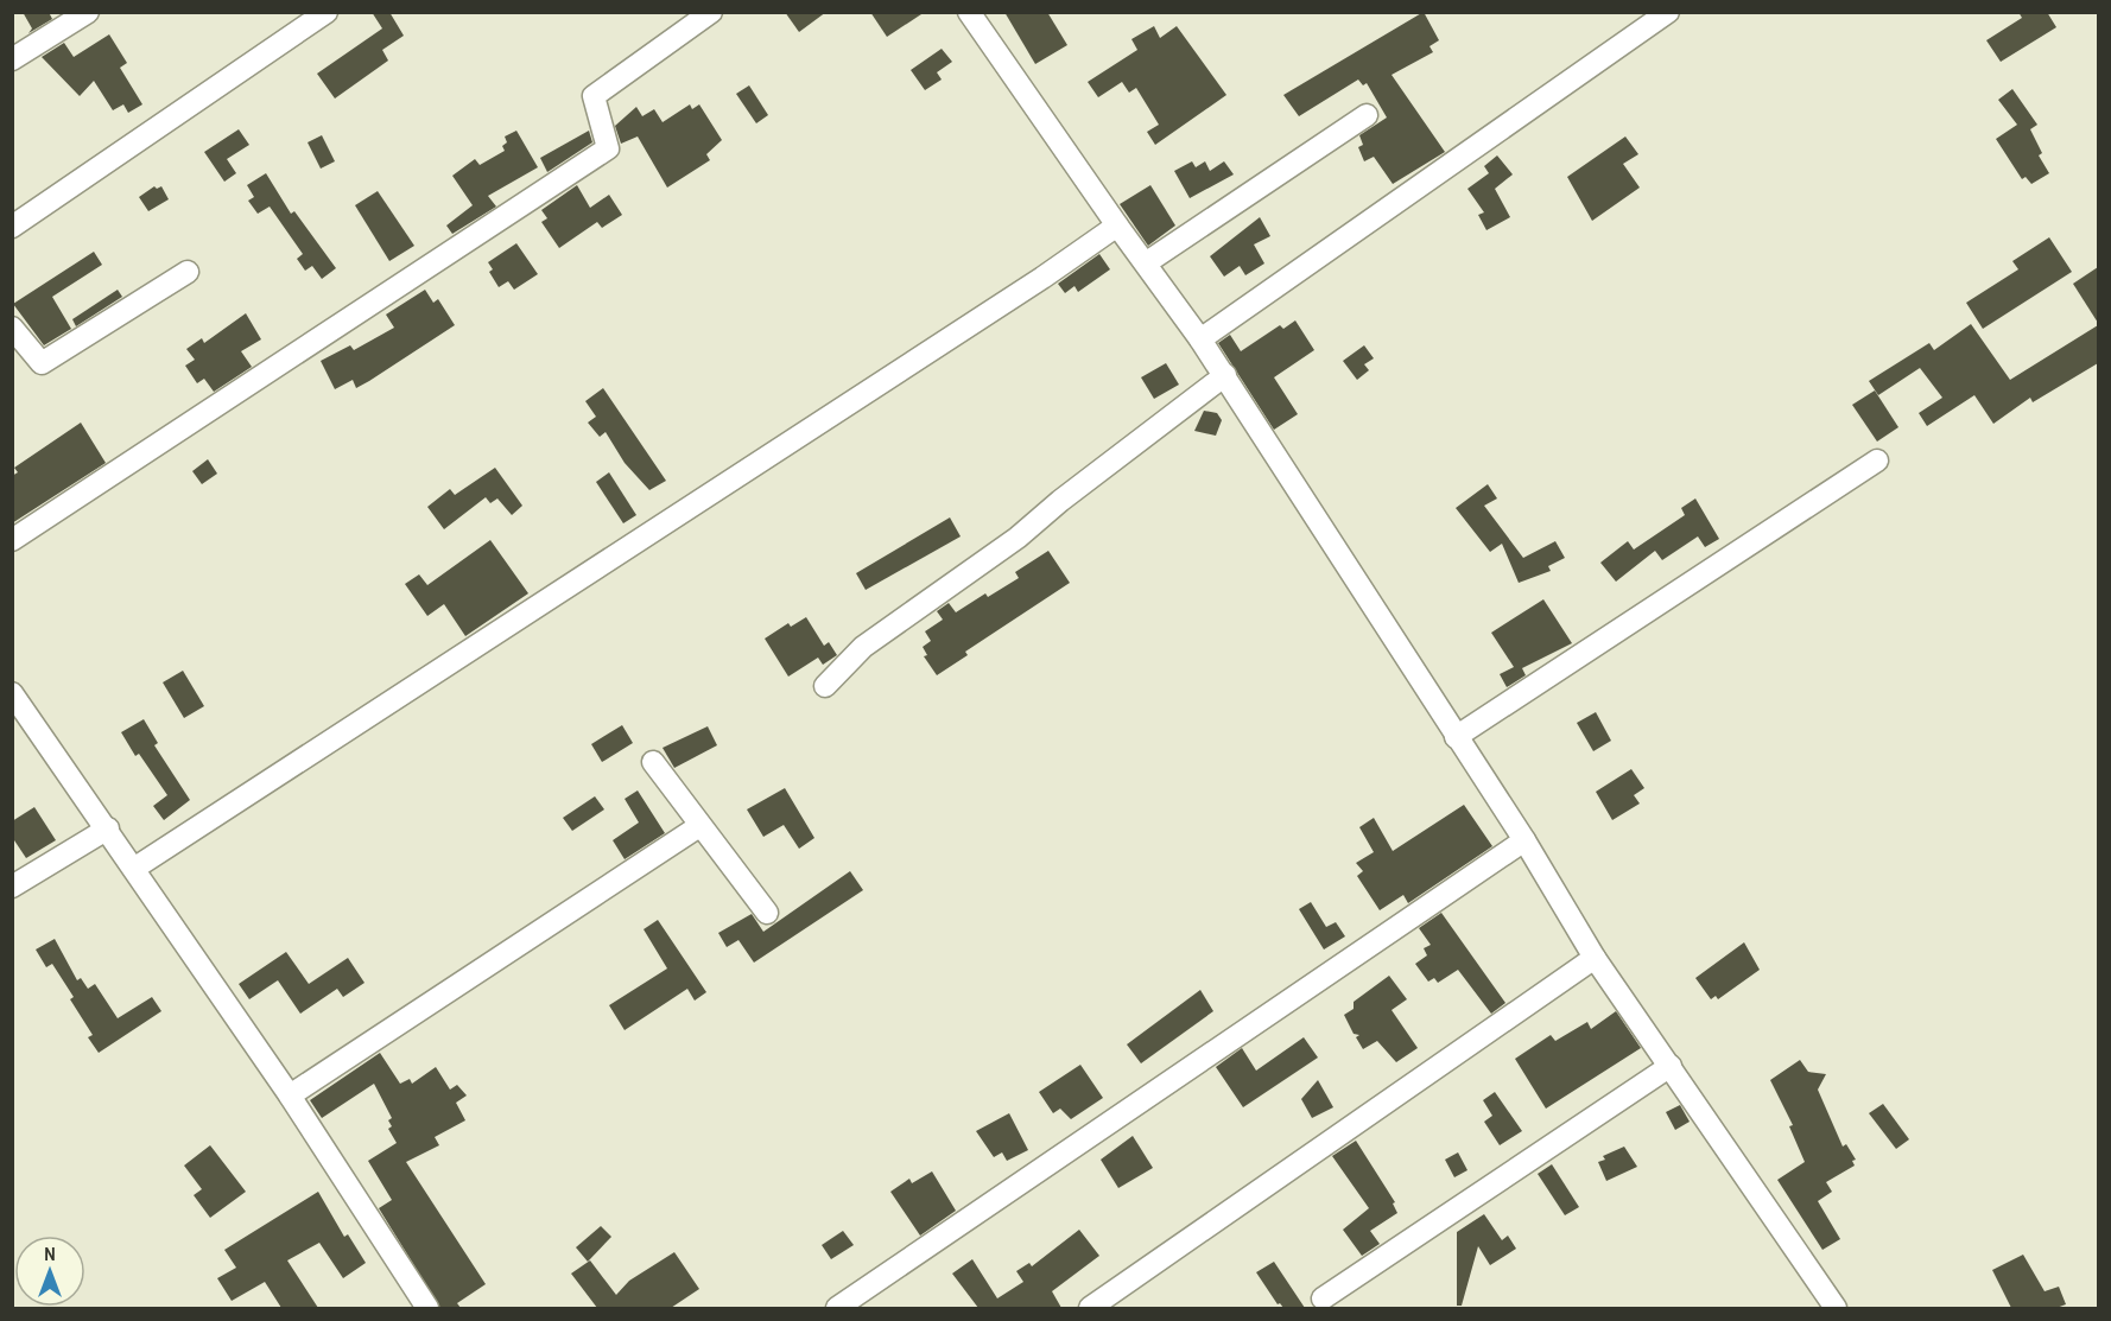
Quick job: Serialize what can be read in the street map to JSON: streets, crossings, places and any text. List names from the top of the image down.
{
  "north": "top"
}
